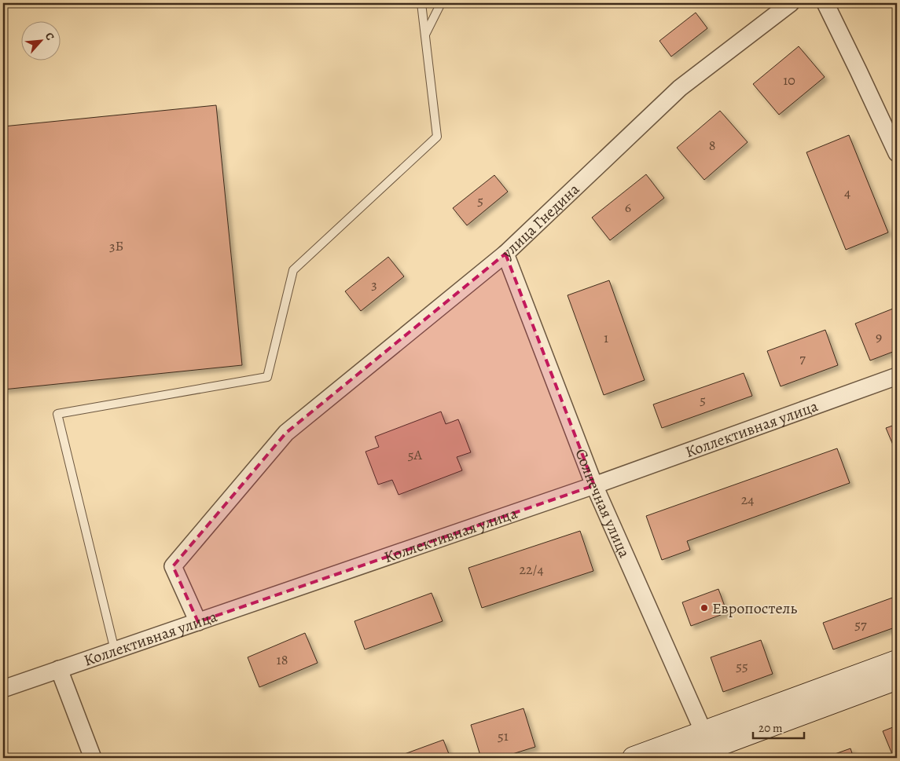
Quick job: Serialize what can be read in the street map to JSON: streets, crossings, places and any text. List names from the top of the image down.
{
  "streets": {
    "street": ["улица Гнедина", "Коллективная улица", "Солнечная улица"]
  },
  "crossings": [
    ["улица Гнедина", "Коллективная улица"],
    ["улица Гнедина", "Солнечная улица"],
    ["Коллективная улица", "Солнечная улица"]
  ],
  "places": ["Европостель"],
  "house_numbers": [
    "10",
    "8",
    "4",
    "5",
    "6",
    "3Б",
    "3",
    "9",
    "1",
    "7",
    "5",
    "5А",
    "24",
    "22/4",
    "57",
    "18",
    "55",
    "51"
  ],
  "scale_bar": "20 m",
  "north": "top right"
}
